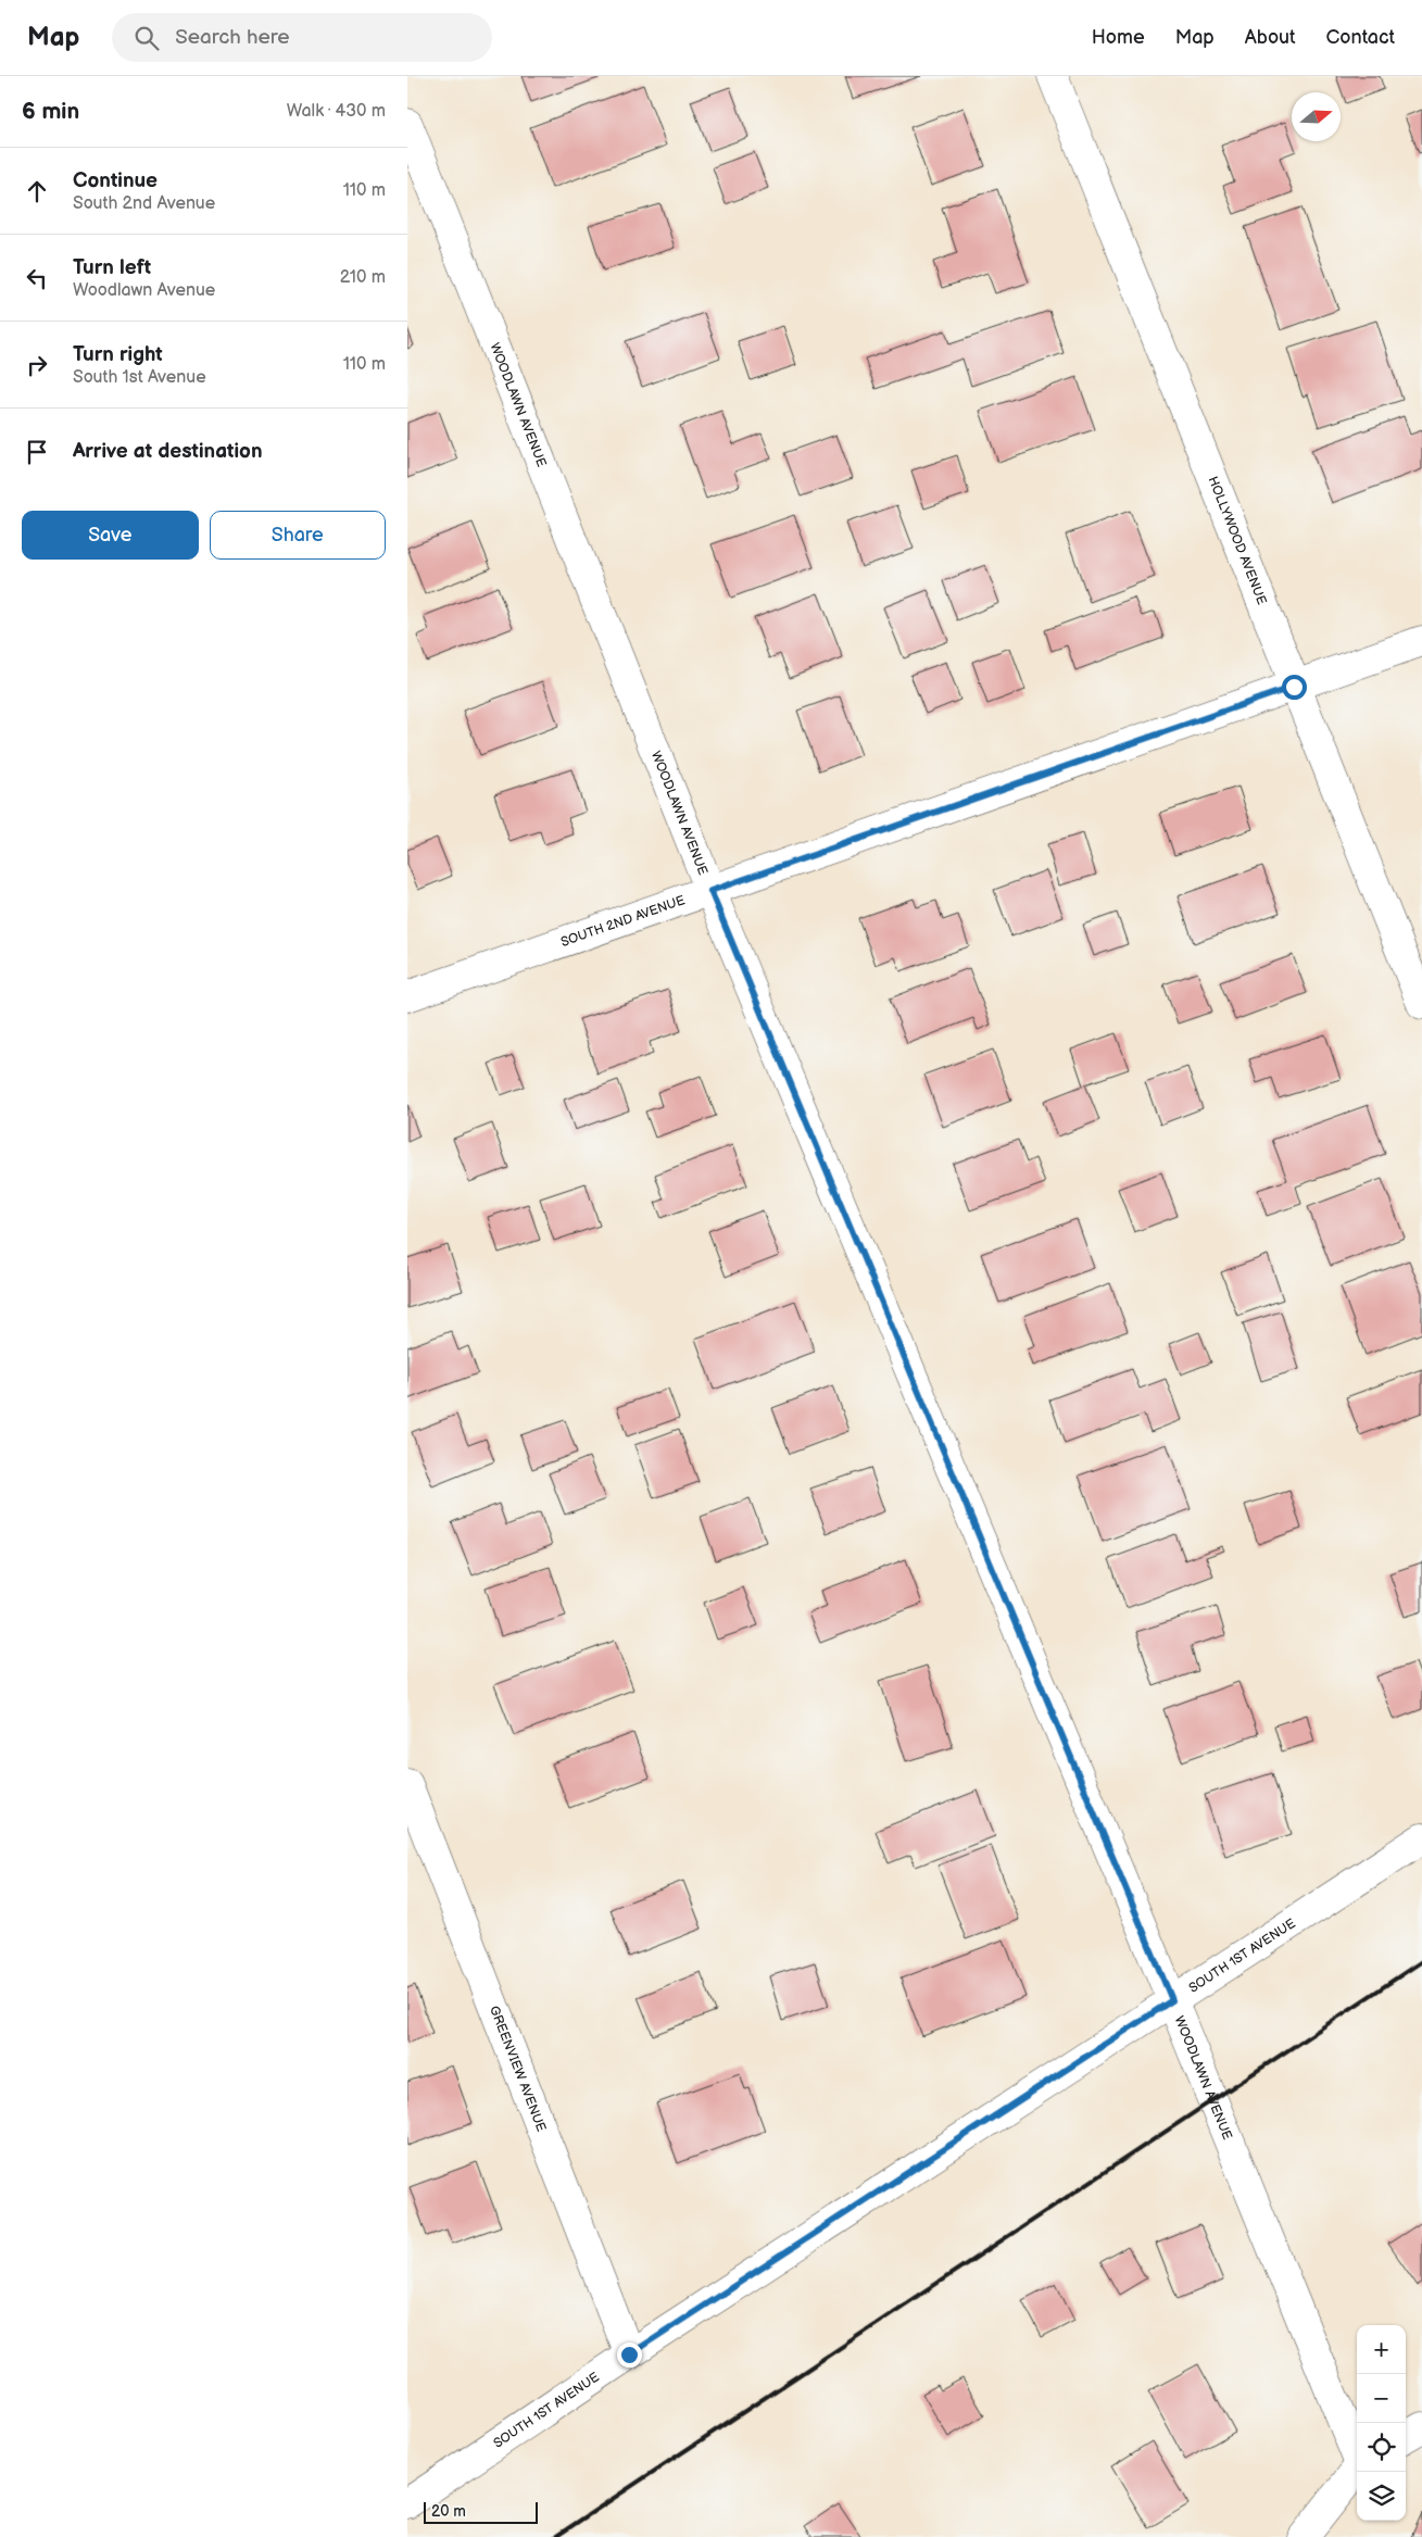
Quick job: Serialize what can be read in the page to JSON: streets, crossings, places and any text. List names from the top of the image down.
{
  "streets": {
    "street": [
      "WOODLAWN AVENUE",
      "HOLLYWOOD AVENUE",
      "SOUTH 2ND AVENUE",
      "SOUTH 1ST AVENUE",
      "GREENVIEW AVENUE"
    ]
  },
  "crossings": [
    ["WOODLAWN AVENUE", "SOUTH 2ND AVENUE"],
    ["WOODLAWN AVENUE", "SOUTH 1ST AVENUE"],
    ["HOLLYWOOD AVENUE", "SOUTH 2ND AVENUE"],
    ["SOUTH 1ST AVENUE", "GREENVIEW AVENUE"]
  ],
  "scale_bar": "20 m",
  "north": "right",
  "page": {
    "header": "Map",
    "search": "Search here",
    "nav": [
      "Home",
      "Map",
      "About",
      "Contact"
    ],
    "heading": ["6 min", "Walk · 430 m"],
    "list": [
      ["Continue", "South 2nd Avenue", "110 m"],
      ["Turn left", "Woodlawn Avenue", "210 m"],
      ["Turn right", "South 1st Avenue", "110 m"],
      "Arrive at destination"
    ],
    "buttons": ["Save", "Share"],
    "map_buttons": ["+", "−"],
    "scale": "20 m"
  }
}
